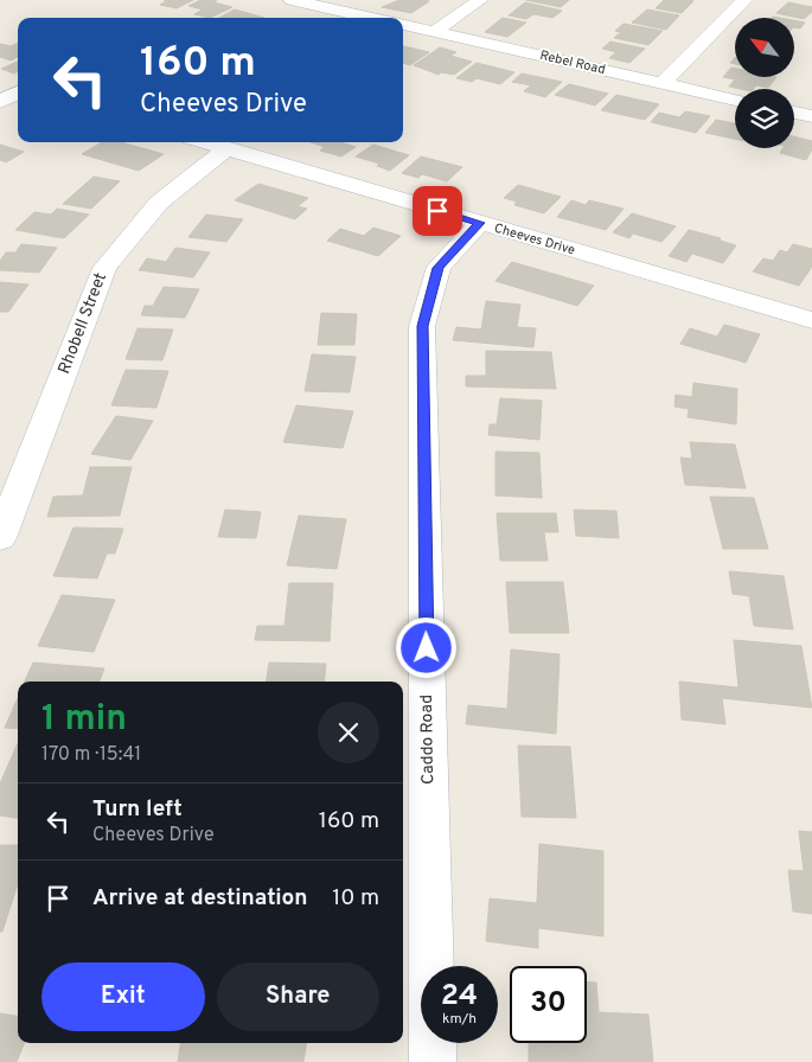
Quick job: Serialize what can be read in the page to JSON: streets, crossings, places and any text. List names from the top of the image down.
{
  "streets": {
    "street": [
      "Rebel Road",
      "Cheeves Drive",
      "Rhobell Street",
      "Caddo Road"
    ]
  },
  "crossings": [
    ["Cheeves Drive", "Rhobell Street"],
    ["Cheeves Drive", "Caddo Road"]
  ],
  "north": "top left",
  "page": {
    "turn": ["160 m", "Cheeves Drive"],
    "heading": ["1 min", "170 m · 15:41"],
    "list": [
      {
        "name": "Turn left",
        "note": "Cheeves Drive",
        "value": "160 m"
      },
      {
        "name": "Arrive at destination",
        "value": "10 m"
      }
    ],
    "buttons": ["Exit", "Share"],
    "speed": "24 km/h",
    "limit": "30"
  }
}
